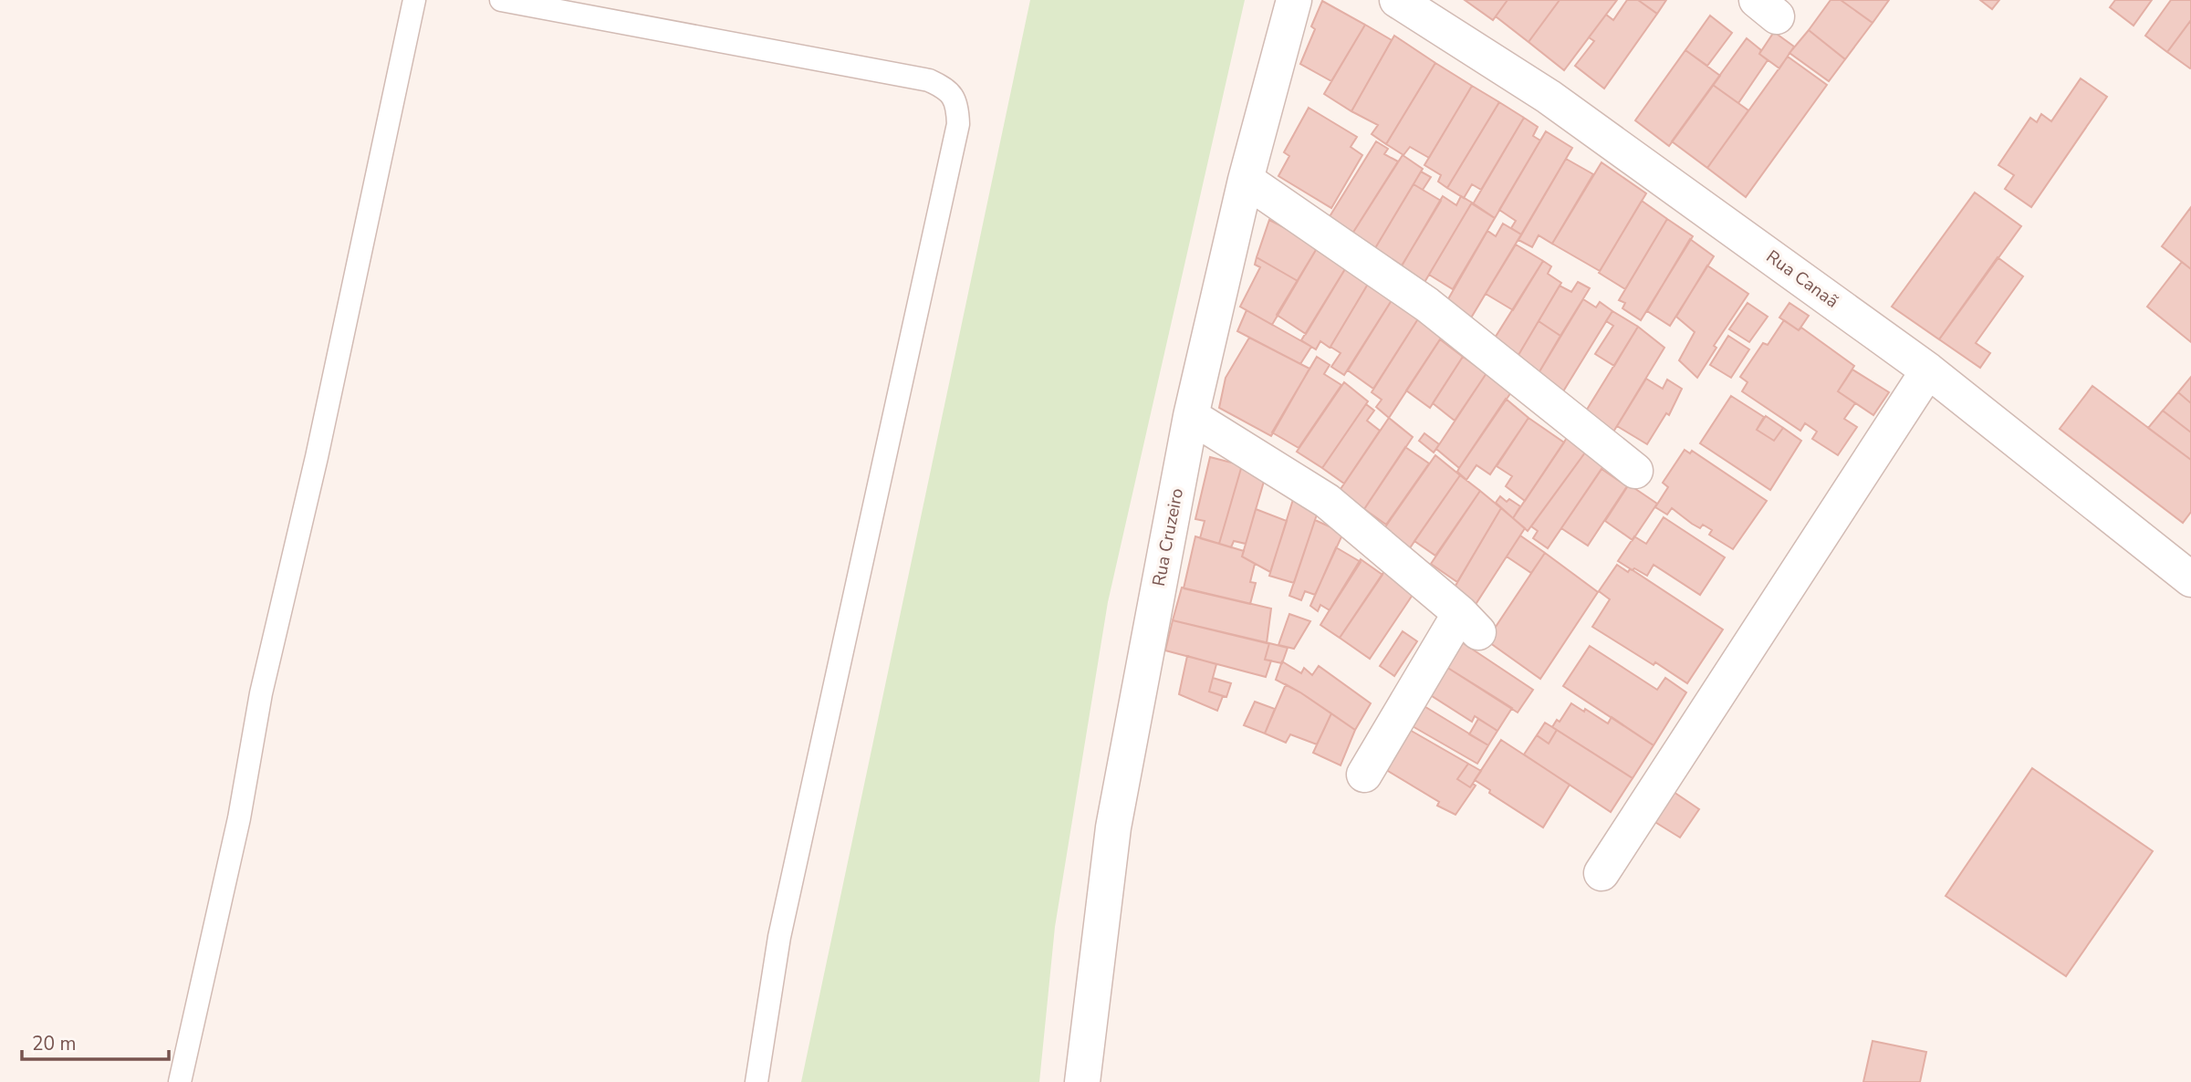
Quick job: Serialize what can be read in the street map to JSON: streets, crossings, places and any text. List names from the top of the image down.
{
  "streets": {
    "street": ["Rua Canaã", "Rua Cruzeiro"]
  },
  "scale_bar": "20 m"
}
